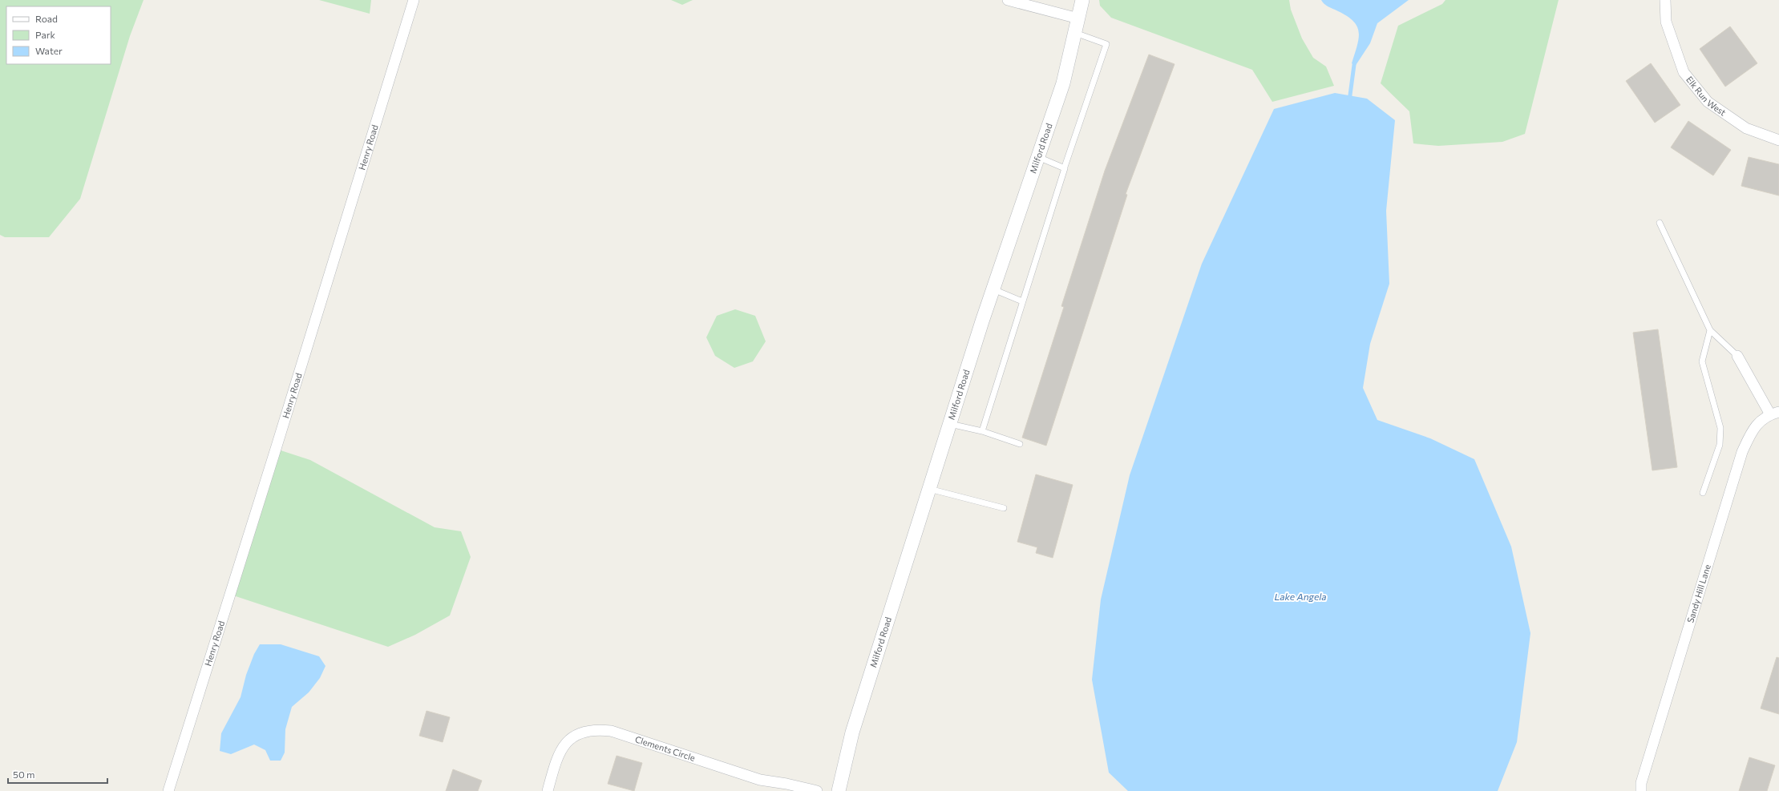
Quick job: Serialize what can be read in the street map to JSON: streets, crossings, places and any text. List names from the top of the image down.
{
  "streets": {
    "street": [
      "Elk Run West",
      "Henry Road",
      "Milford Road",
      "Sandy Hill Lane",
      "Clements Circle"
    ]
  },
  "water": ["Lake Angela"],
  "legend": ["Road", "Park", "Water"],
  "scale_bar": "50 m"
}
